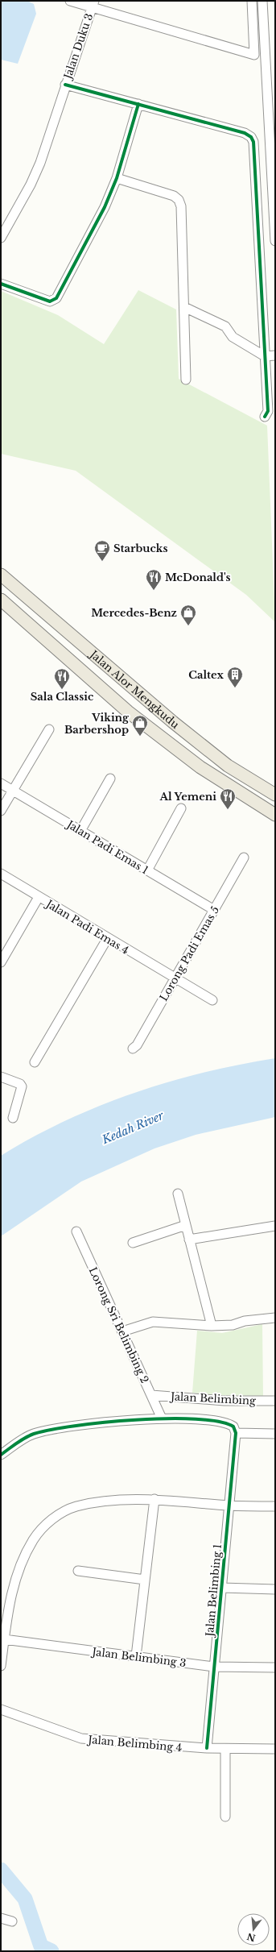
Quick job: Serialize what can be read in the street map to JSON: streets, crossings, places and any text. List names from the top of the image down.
{
  "streets": {
    "main road": ["Jalan Alor Mengkudu"],
    "street": [
      "Jalan Duku 3",
      "Jalan Padi Emas 1",
      "Jalan Padi Emas 4",
      "Lorong Padi Emas 5",
      "Lorong Sri Belimbing 2",
      "Jalan Belimbing",
      "Jalan Belimbing 1",
      "Jalan Belimbing 3",
      "Jalan Belimbing 4"
    ]
  },
  "crossings": [
    ["Jalan Padi Emas 1", "Lorong Padi Emas 5"],
    ["Jalan Padi Emas 4", "Lorong Padi Emas 5"],
    ["Lorong Sri Belimbing 2", "Jalan Belimbing"],
    ["Jalan Belimbing", "Jalan Belimbing 1"],
    ["Jalan Belimbing 1", "Jalan Belimbing 3"],
    ["Jalan Belimbing 1", "Jalan Belimbing 4"]
  ],
  "water": ["Kedah River"],
  "places": {
    "cafe": ["Starbucks"],
    "restaurant": ["McDonald's", "Sala Classic", "Al Yemeni"],
    "shop": ["Mercedes-Benz", "Viking Barbershop"],
    "building": ["Caltex"]
  },
  "north": "bottom"
}
